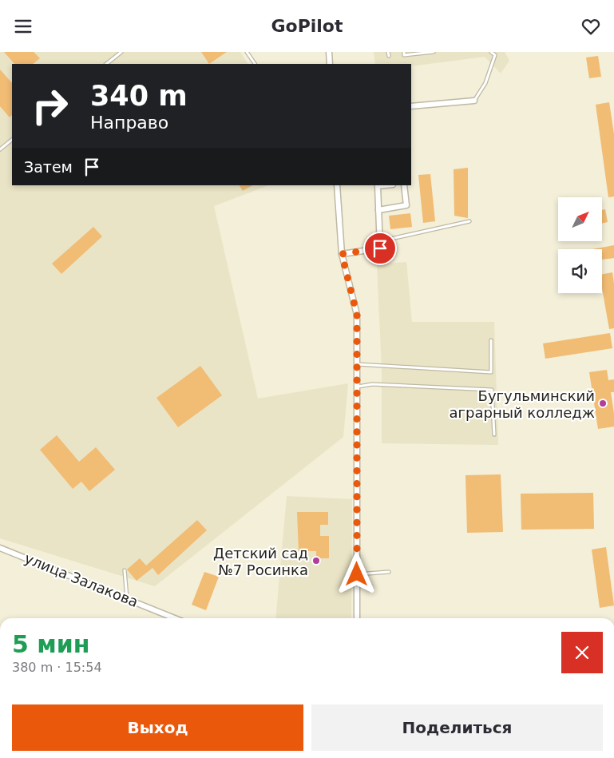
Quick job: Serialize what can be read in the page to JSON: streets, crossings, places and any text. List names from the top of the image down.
{
  "streets": {
    "street": ["улица Залакова"]
  },
  "places": ["Бугульминский аграрный колледж", "Детский сад №7 Росинка"],
  "north": "top right",
  "page": {
    "header": "GoPilot",
    "turn": ["340 m", "Направо"],
    "then": "Затем",
    "heading": ["5 мин", "380 m · 15:54"],
    "buttons": ["Выход", "Поделиться"]
  }
}
